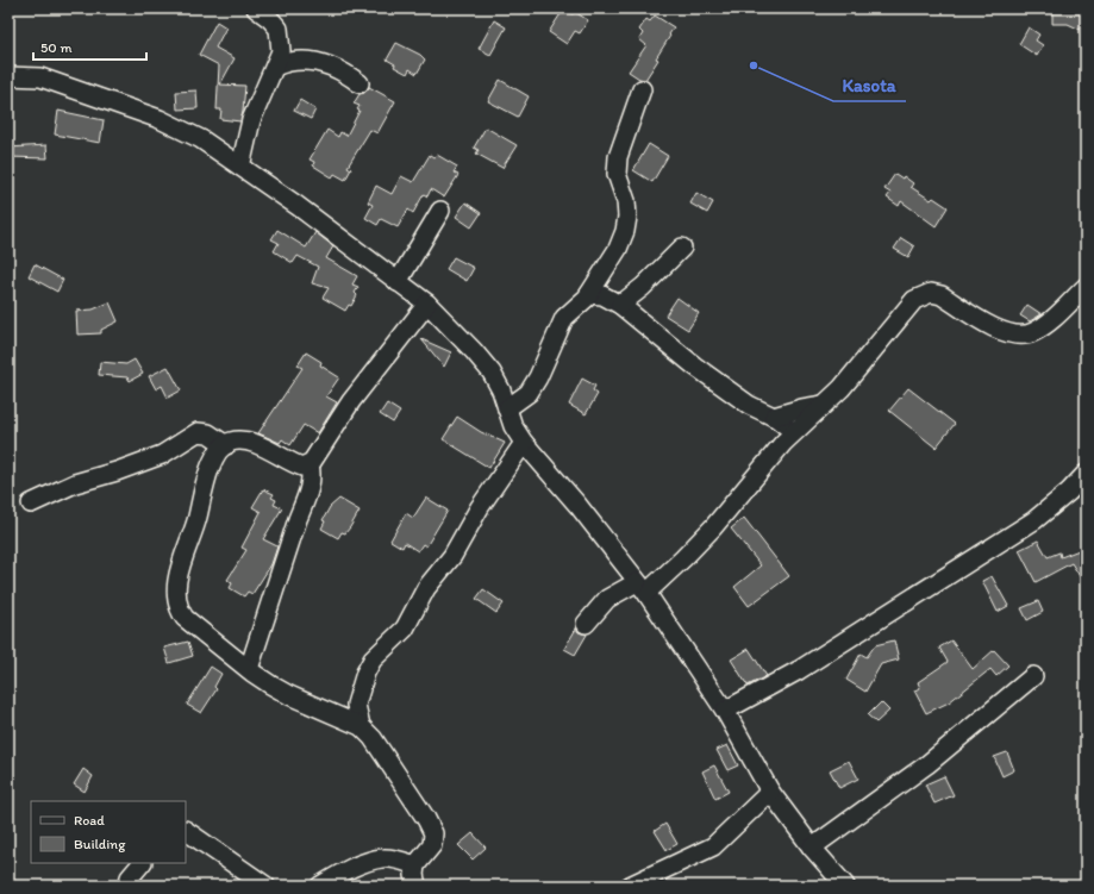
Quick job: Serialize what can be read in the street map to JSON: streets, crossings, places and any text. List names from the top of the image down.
{
  "places": ["Kasota"],
  "legend": ["Road", "Building"],
  "scale_bar": "50 m"
}
